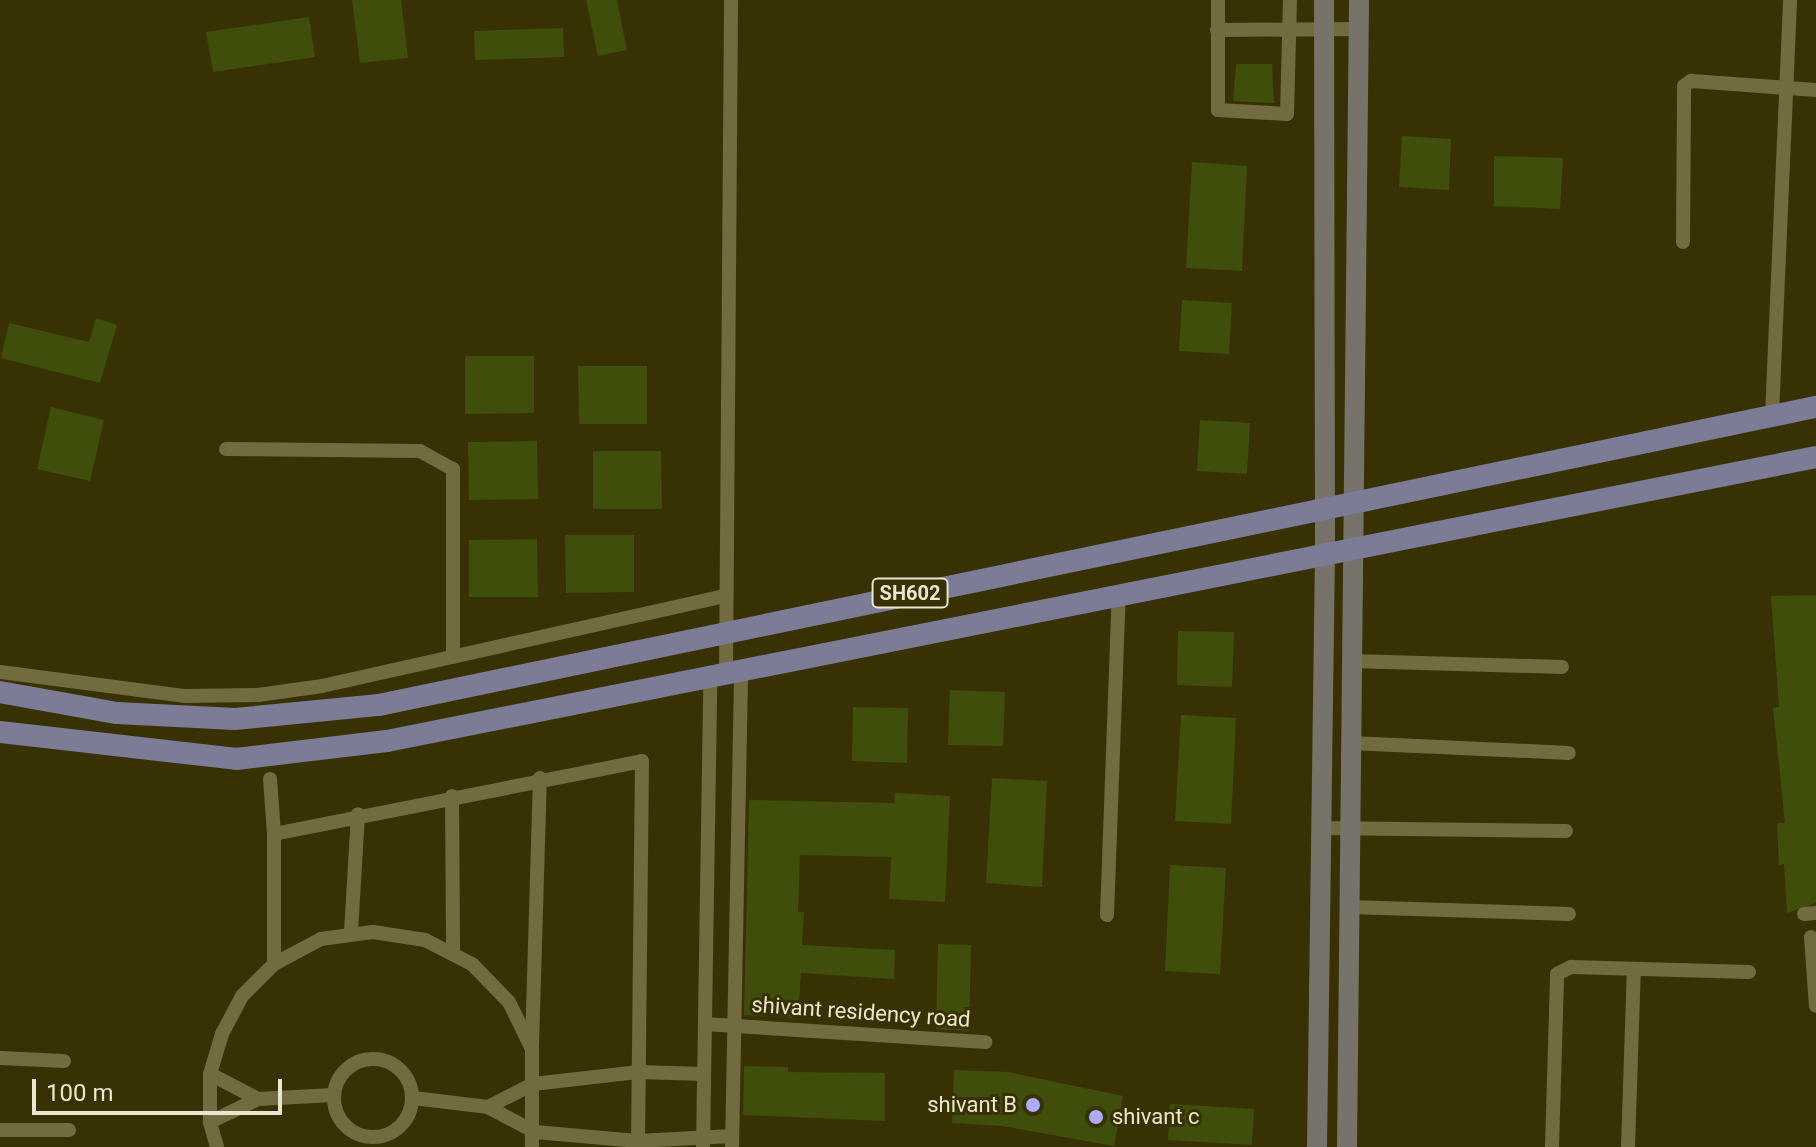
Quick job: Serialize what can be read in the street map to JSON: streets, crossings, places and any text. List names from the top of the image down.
{
  "streets": {
    "main road": ["SH602"],
    "street": ["shivant residency road"]
  },
  "places": ["shivant B", "shivant c"],
  "scale_bar": "100 m"
}
